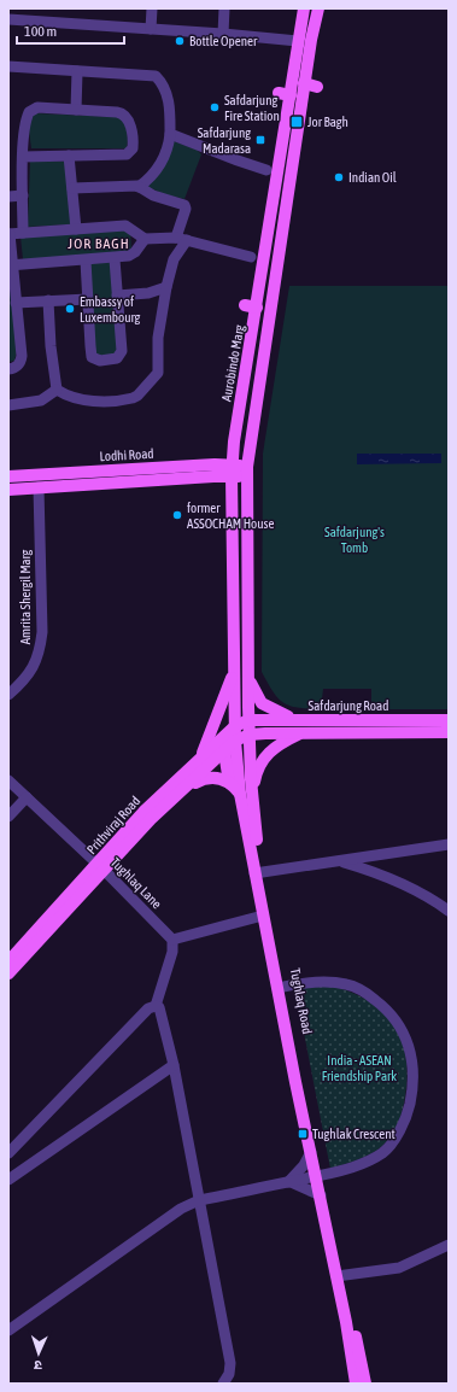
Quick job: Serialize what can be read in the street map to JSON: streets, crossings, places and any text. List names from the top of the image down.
{
  "streets": {
    "main road": [
      "Aurobindo Marg",
      "Lodhi Road",
      "Safdarjung Road",
      "Prithviraj Road",
      "Tughlaq Road"
    ],
    "street": ["Amrita Shergil Marg", "Tughlaq Lane"]
  },
  "crossings": [
    ["Aurobindo Marg", "Lodhi Road"],
    ["Aurobindo Marg", "Safdarjung Road"],
    ["Aurobindo Marg", "Prithviraj Road"],
    ["Aurobindo Marg", "Tughlaq Road"],
    ["Lodhi Road", "Amrita Shergil Marg"],
    ["Safdarjung Road", "Prithviraj Road"],
    ["Safdarjung Road", "Tughlaq Road"],
    ["Prithviraj Road", "Tughlaq Lane"],
    ["Prithviraj Road", "Tughlaq Road"]
  ],
  "districts": ["JOR BAGH"],
  "parks": ["Safdarjung's Tomb", "India - ASEAN Friendship Park"],
  "places": {
    "other": [
      "Bottle Opener",
      "Safdarjung Fire Station",
      "Indian Oil",
      "Embassy of Luxembourg",
      "former ASSOCHAM House"
    ],
    "transit": ["Jor Bagh", "Safdarjung Madarasa", "Tughlak Crescent"]
  },
  "scale_bar": "100 m",
  "north": "bottom"
}
